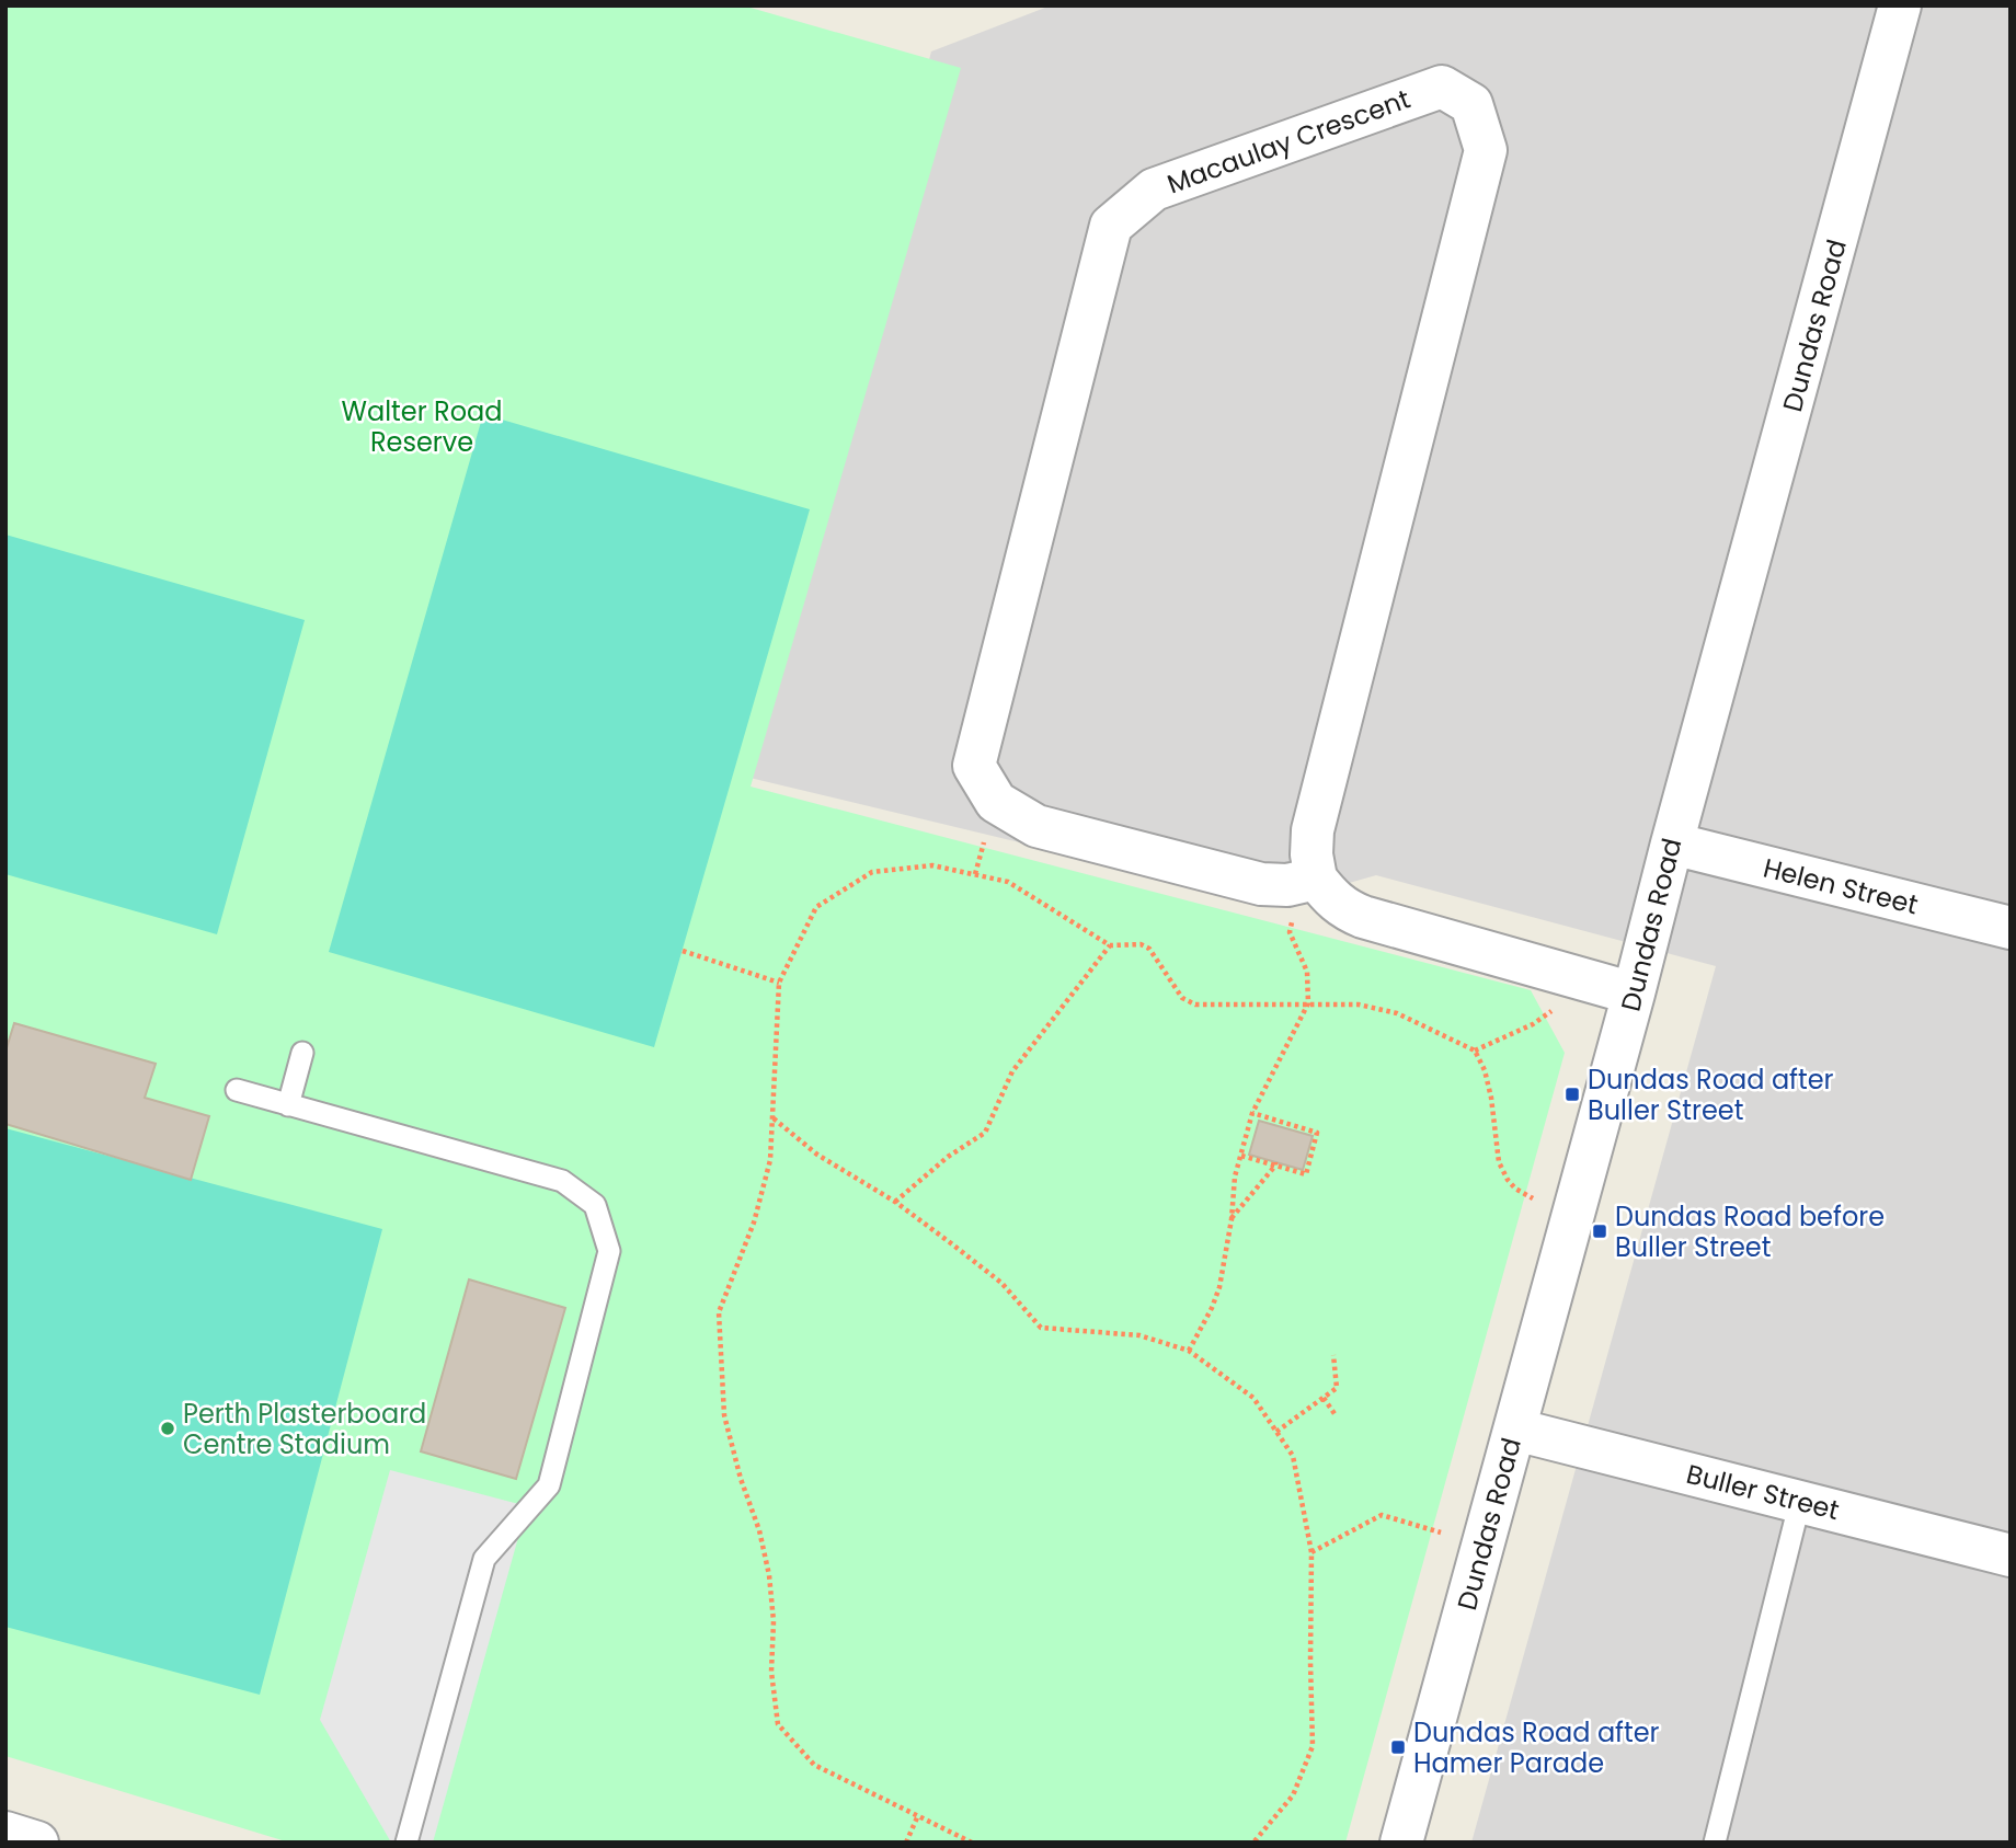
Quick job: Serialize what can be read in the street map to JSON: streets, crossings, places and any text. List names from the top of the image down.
{
  "streets": {
    "street": [
      "Macaulay Crescent",
      "Dundas Road",
      "Helen Street",
      "Buller Street"
    ]
  },
  "crossings": [
    ["Dundas Road", "Helen Street"],
    ["Dundas Road", "Buller Street"]
  ],
  "parks": ["Walter Road Reserve"],
  "places": {
    "transit": ["Dundas Road after Buller Street", "Dundas Road before Buller Street", "Dundas Road after Hamer Parade"],
    "other": ["Perth Plasterboard Centre Stadium"]
  }
}
